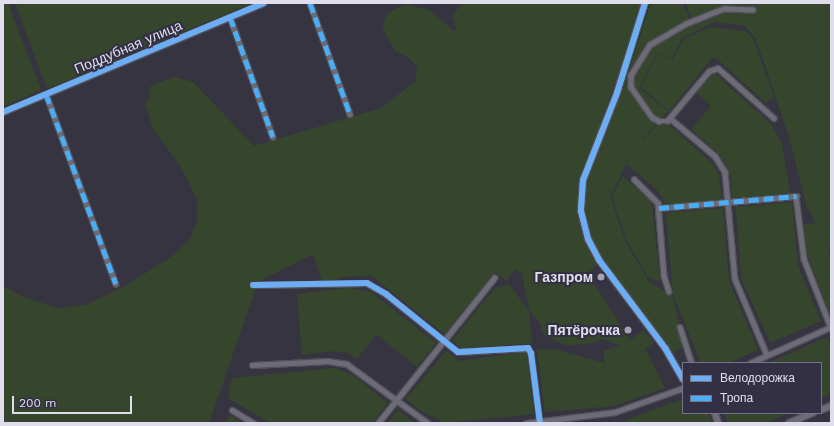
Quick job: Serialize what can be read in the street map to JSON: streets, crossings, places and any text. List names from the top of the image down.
{
  "streets": {
    "street": ["Поддубная улица"]
  },
  "places": ["Газпром", "Пятёрочка"],
  "legend": ["Велодорожка", "Тропа"],
  "scale_bar": "200 m"
}
